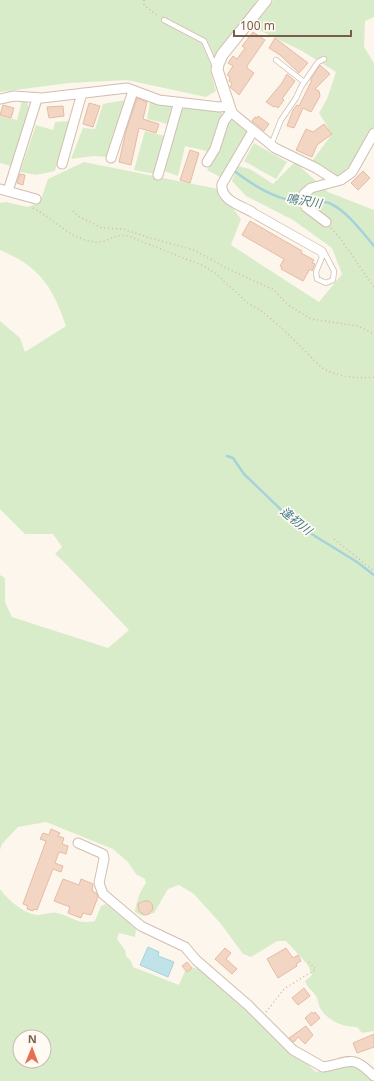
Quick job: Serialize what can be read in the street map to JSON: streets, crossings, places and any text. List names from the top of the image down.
{
  "water": ["鳴沢川", "逢初川"],
  "scale_bar": "100 m",
  "north": "top"
}
